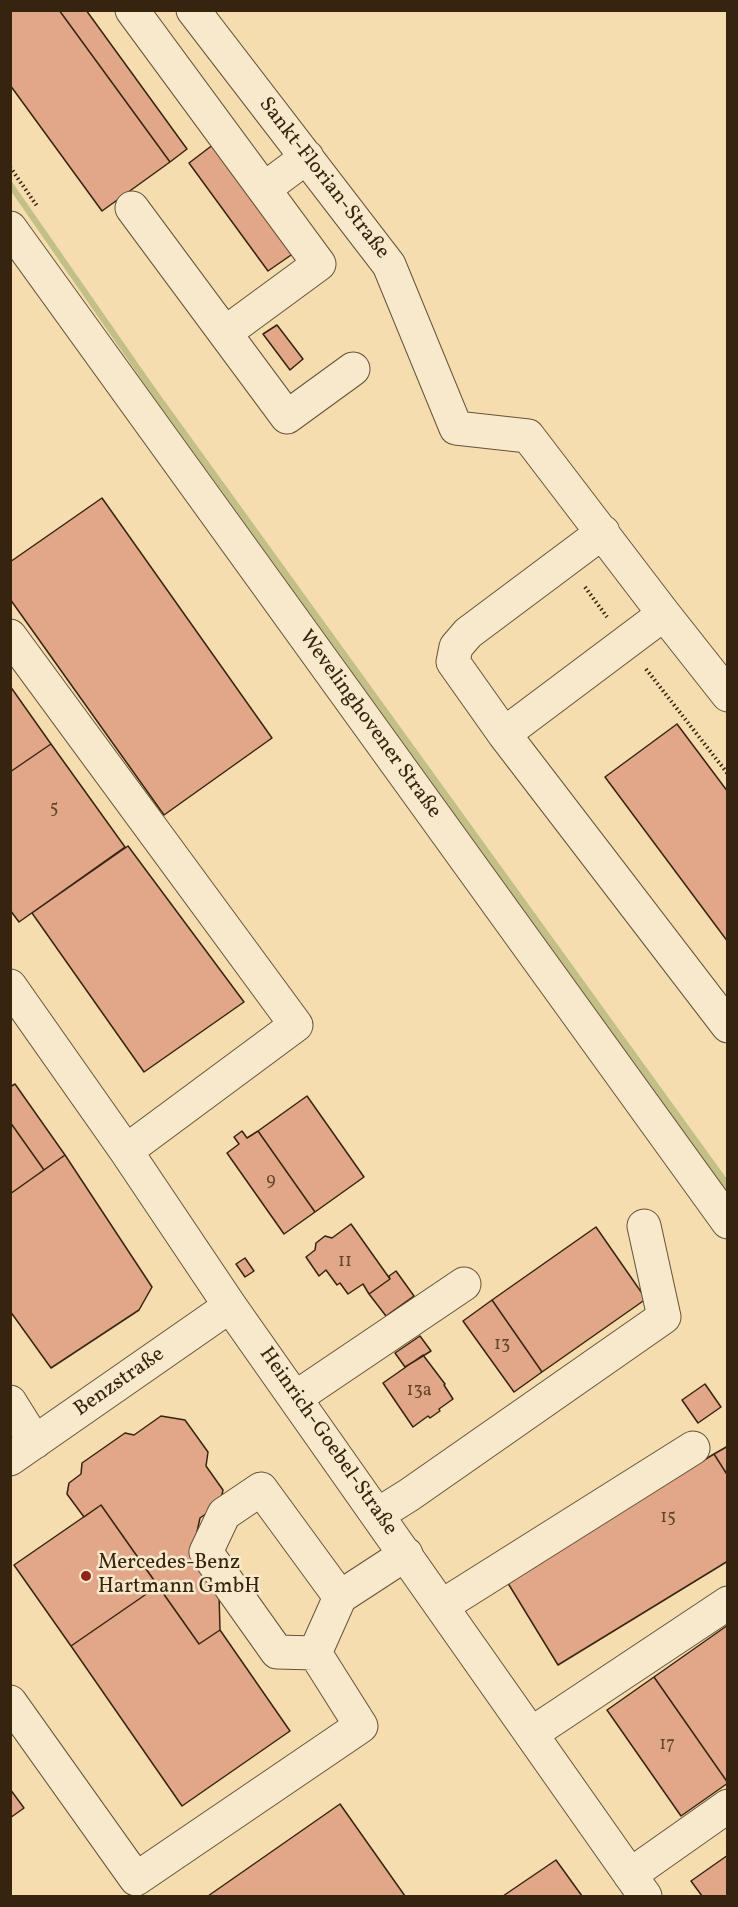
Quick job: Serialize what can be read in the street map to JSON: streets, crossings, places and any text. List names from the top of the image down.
{
  "streets": {
    "street": [
      "Sankt-Florian-Straße",
      "Wevelinghovener Straße",
      "Benzstraße",
      "Heinrich-Goebel-Straße"
    ]
  },
  "crossings": [
    ["Benzstraße", "Heinrich-Goebel-Straße"]
  ],
  "places": ["Mercedes-Benz Hartmann GmbH"],
  "house_numbers": [
    "5",
    "9",
    "11",
    "13",
    "13a",
    "15",
    "17"
  ]
}
